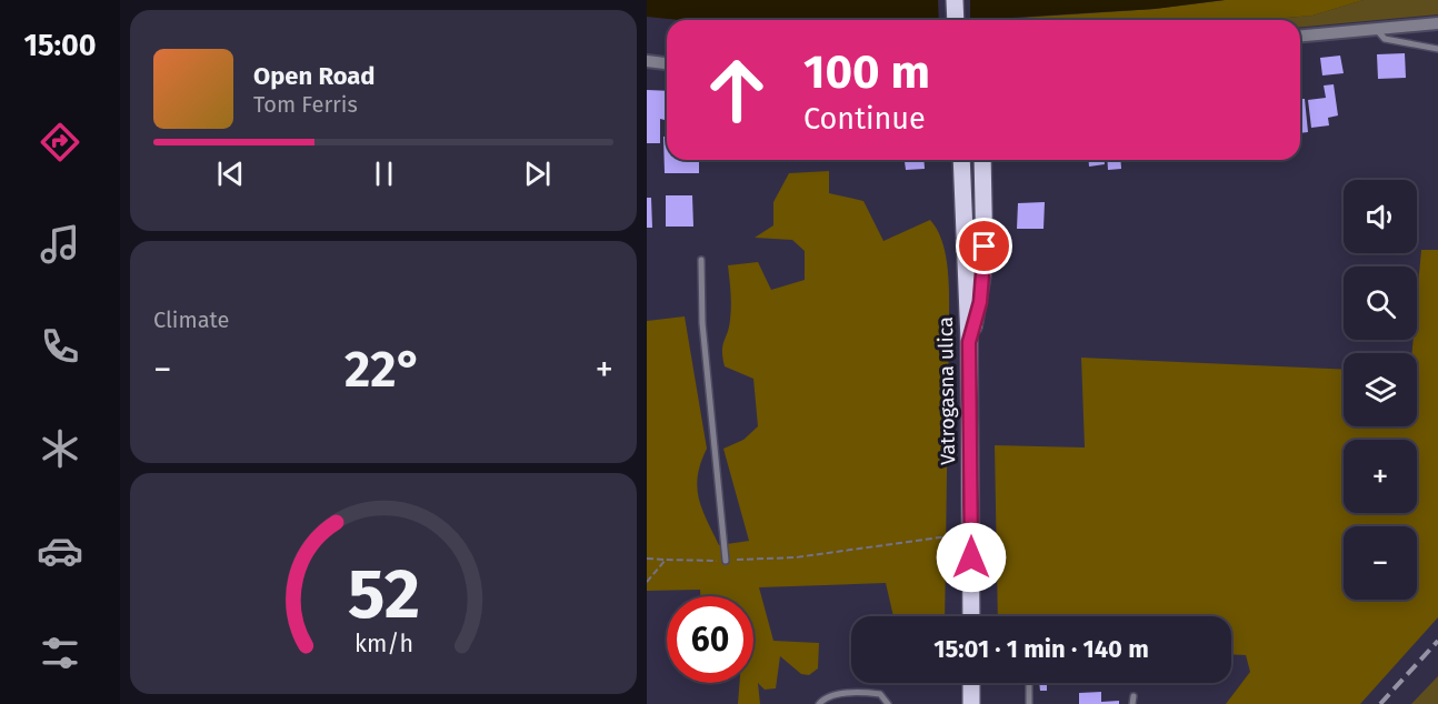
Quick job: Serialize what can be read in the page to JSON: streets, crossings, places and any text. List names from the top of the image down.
{
  "streets": {
    "main road": ["Vatrogasna ulica"]
  },
  "page": {
    "tabs": "15:00",
    "turn": ["100 m", "Continue"],
    "song": ["Open Road", "Tom Ferris"],
    "map_buttons": ["+", "−"],
    "tile": "Climate",
    "heat": ["−", "22°", "+"],
    "limit": "60",
    "trip": "15:01 · 1 min · 140 m",
    "gauge": ["52", "km/h"]
  }
}
